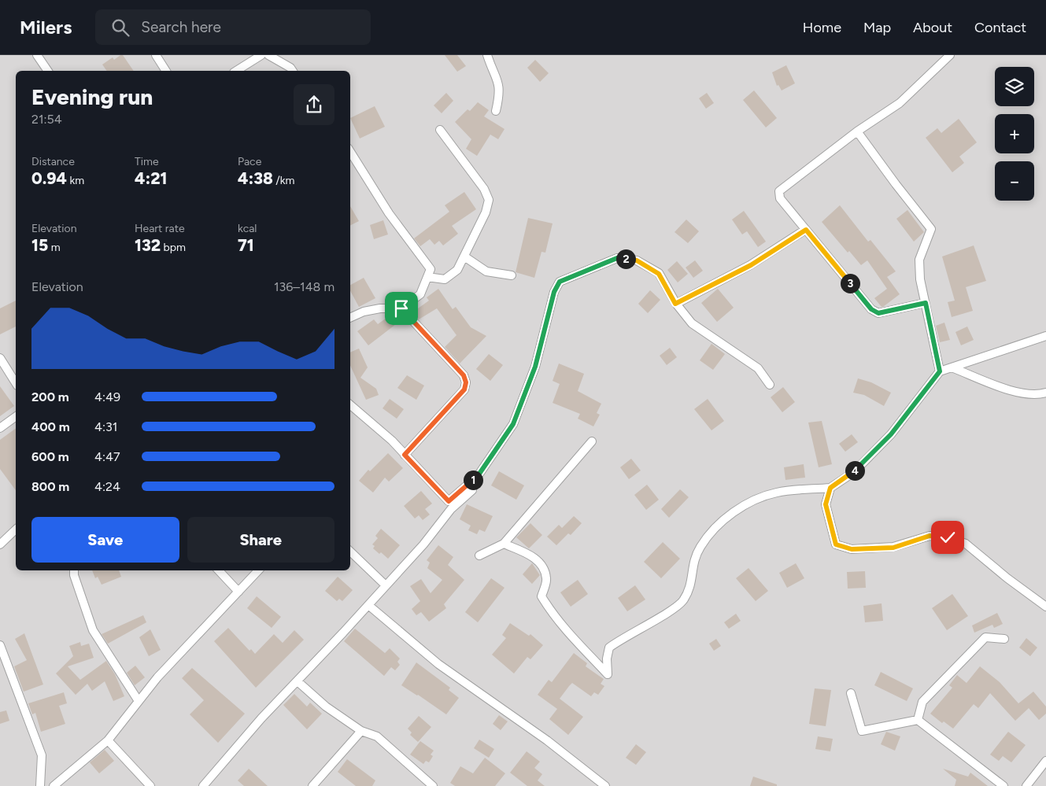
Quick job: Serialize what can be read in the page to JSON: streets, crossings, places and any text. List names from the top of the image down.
{
  "page": {
    "header": "Milers",
    "search": "Search here",
    "nav": [
      "Home",
      "Map",
      "About",
      "Contact"
    ],
    "map_buttons": ["+", "−"],
    "heading": ["Evening run", "21:54"],
    "stats": [
      ["Distance", "0.94 km"],
      ["Time", "4:21"],
      ["Pace", "4:38 /km"],
      ["Elevation", "15 m"],
      ["Heart rate", "132 bpm"],
      ["kcal", "71"]
    ],
    "pins": [
      "2",
      "3",
      "4",
      "1"
    ],
    "chart": ["Elevation", "136–148 m"],
    "list": [
      {
        "name": "200 m",
        "note": "4:49"
      },
      {
        "name": "400 m",
        "note": "4:31"
      },
      {
        "name": "600 m",
        "note": "4:47"
      },
      {
        "name": "800 m",
        "note": "4:24"
      }
    ],
    "buttons": ["Save", "Share"]
  }
}
